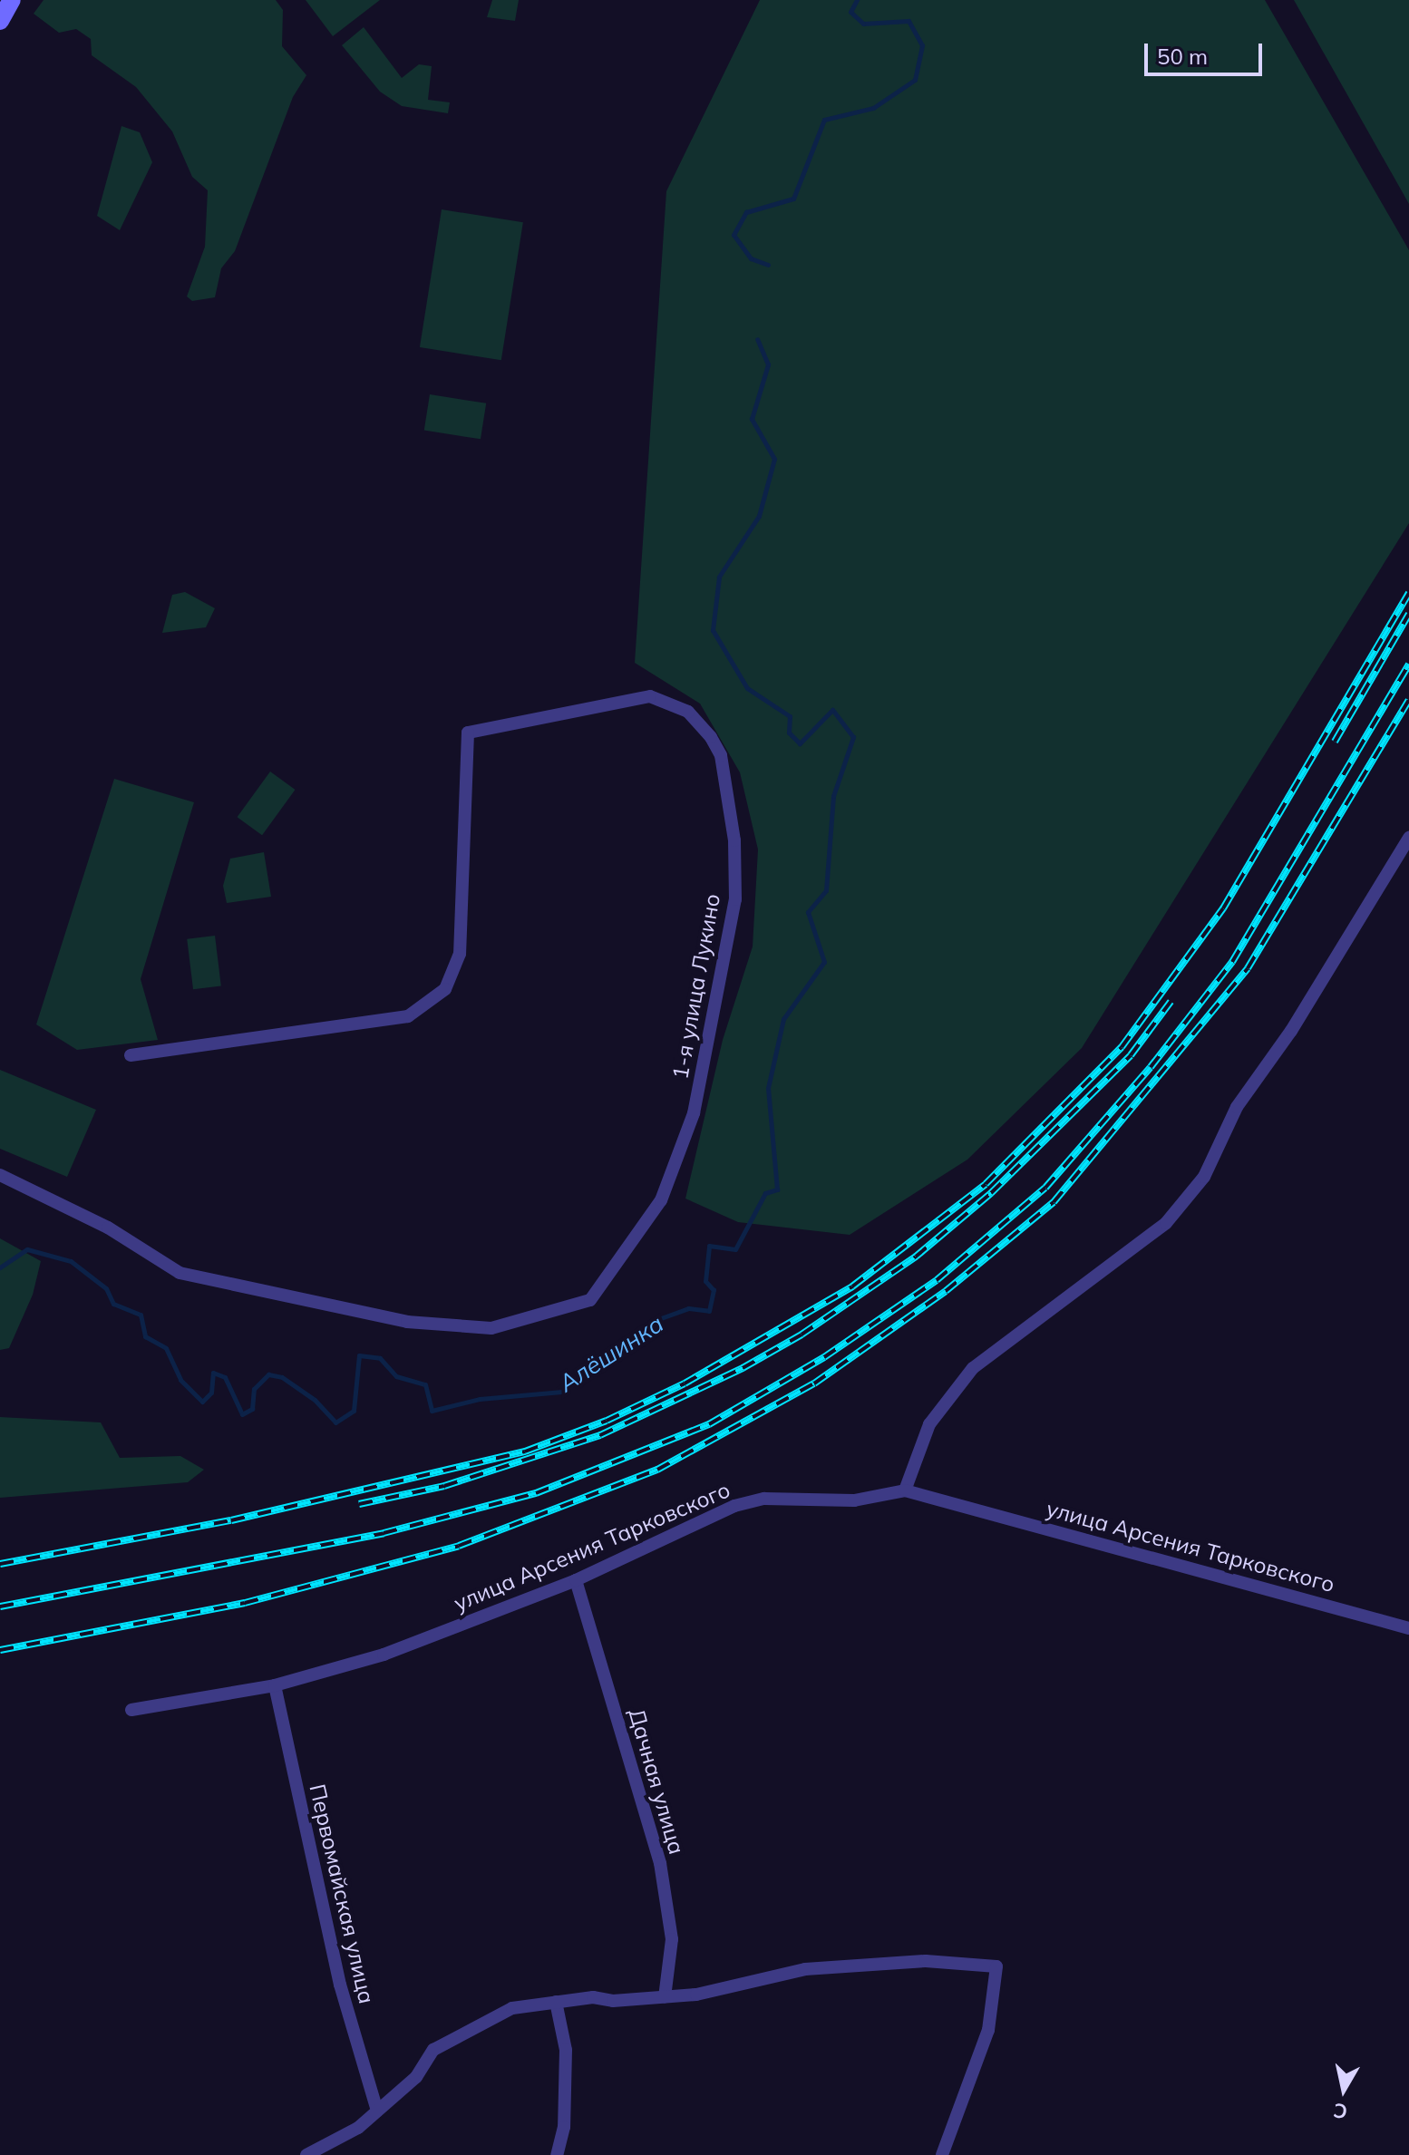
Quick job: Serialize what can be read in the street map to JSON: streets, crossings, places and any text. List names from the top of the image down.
{
  "streets": {
    "street": [
      "1-я улица Лукино",
      "улица Арсения Тарковского",
      "Дачная улица",
      "Первомайская улица"
    ]
  },
  "crossings": [
    ["улица Арсения Тарковского", "Дачная улица"],
    ["улица Арсения Тарковского", "Первомайская улица"]
  ],
  "water": ["Алёшинка"],
  "scale_bar": "50 m",
  "north": "bottom"
}
